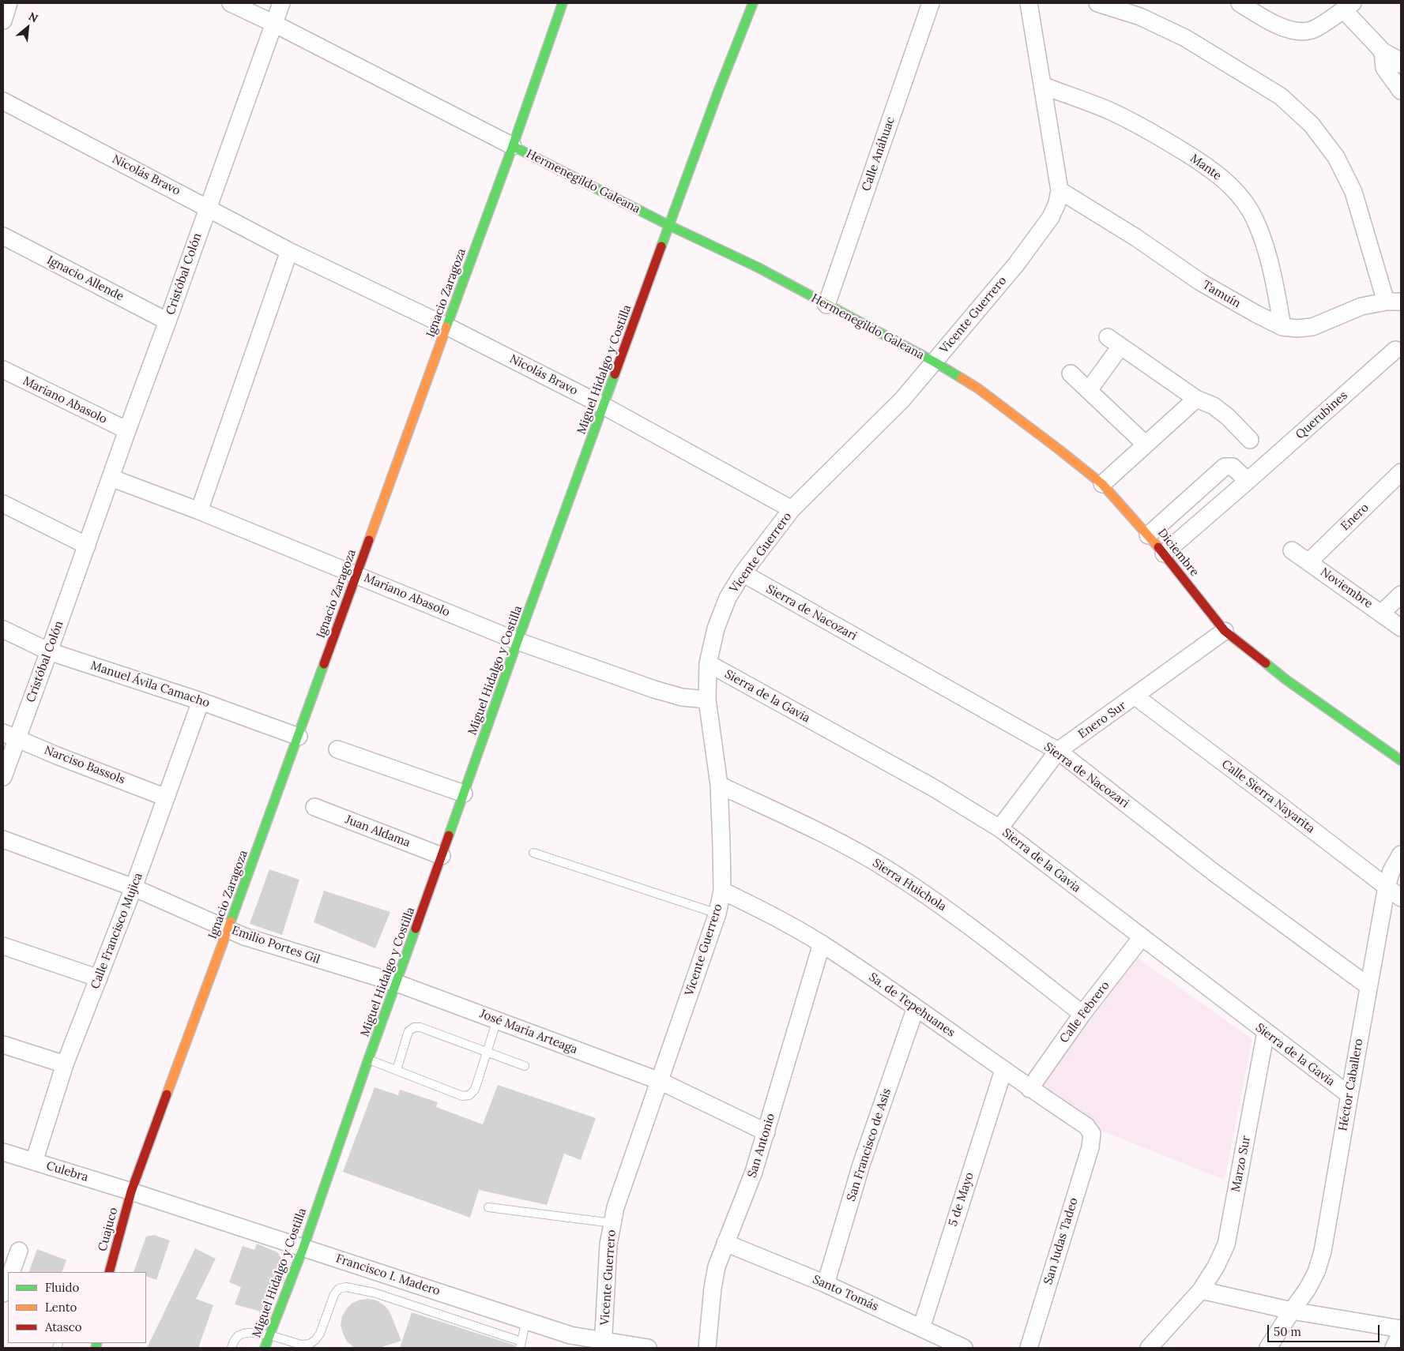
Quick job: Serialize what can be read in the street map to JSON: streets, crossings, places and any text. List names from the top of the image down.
{
  "streets": {
    "main road": [
      "Hermenegildo Galeana",
      "Ignacio Zaragoza",
      "Miguel Hidalgo y Costilla",
      "Diciembre",
      "Cuajuco"
    ],
    "street": [
      "Calle Anáhuac",
      "Mante",
      "Nicolás Bravo",
      "Cristóbal Colón",
      "Ignacio Allende",
      "Tamuín",
      "Vicente Guerrero",
      "Mariano Abasolo",
      "Querubines",
      "Enero",
      "Noviembre",
      "Sierra de Nacozari",
      "Manuel Ávila Camacho",
      "Sierra de la Gavia",
      "Enero Sur",
      "Narciso Bassols",
      "Calle Sierra Nayarita",
      "Juan Aldama",
      "Sierra Huichola",
      "Calle Francisco Mujica",
      "Emilio Portes Gil",
      "Sa. de Tepehuanes",
      "Calle Febrero",
      "José María Arteaga",
      "Héctor Caballero",
      "San Francisco de Asis",
      "San Antonio",
      "Marzo Sur",
      "Culebra",
      "5 de Mayo",
      "San Judas Tadeo",
      "Francisco I. Madero",
      "Santo Tomás"
    ]
  },
  "crossings": [
    ["Calle Anáhuac", "Hermenegildo Galeana"],
    ["Mante", "Tamuín"],
    ["Mante", "Vicente Guerrero"],
    ["Nicolás Bravo", "Cristóbal Colón"],
    ["Nicolás Bravo", "Ignacio Zaragoza"],
    ["Nicolás Bravo", "Vicente Guerrero"],
    ["Nicolás Bravo", "Miguel Hidalgo y Costilla"],
    ["Hermenegildo Galeana", "Cristóbal Colón"],
    ["Hermenegildo Galeana", "Ignacio Zaragoza"],
    ["Hermenegildo Galeana", "Vicente Guerrero"],
    ["Hermenegildo Galeana", "Miguel Hidalgo y Costilla"],
    ["Hermenegildo Galeana", "Diciembre"],
    ["Cristóbal Colón", "Ignacio Allende"],
    ["Cristóbal Colón", "Mariano Abasolo"],
    ["Cristóbal Colón", "Manuel Ávila Camacho"],
    ["Cristóbal Colón", "Narciso Bassols"],
    ["Ignacio Zaragoza", "Mariano Abasolo"],
    ["Ignacio Zaragoza", "Manuel Ávila Camacho"],
    ["Ignacio Zaragoza", "Emilio Portes Gil"],
    ["Ignacio Zaragoza", "Culebra"],
    ["Ignacio Zaragoza", "Cuajuco"],
    ["Ignacio Zaragoza", "Francisco I. Madero"],
    ["Tamuín", "Vicente Guerrero"],
    ["Vicente Guerrero", "Mariano Abasolo"],
    ["Vicente Guerrero", "Diciembre"],
    ["Vicente Guerrero", "Sierra de Nacozari"],
    ["Vicente Guerrero", "Sierra de la Gavia"],
    ["Vicente Guerrero", "Sierra Huichola"],
    ["Vicente Guerrero", "Sa. de Tepehuanes"],
    ["Vicente Guerrero", "José María Arteaga"],
    ["Vicente Guerrero", "Francisco I. Madero"],
    ["Miguel Hidalgo y Costilla", "Mariano Abasolo"],
    ["Miguel Hidalgo y Costilla", "Juan Aldama"],
    ["Miguel Hidalgo y Costilla", "Emilio Portes Gil"],
    ["Miguel Hidalgo y Costilla", "José María Arteaga"],
    ["Miguel Hidalgo y Costilla", "Francisco I. Madero"],
    ["Querubines", "Diciembre"],
    ["Enero", "Noviembre"],
    ["Diciembre", "Enero Sur"],
    ["Sierra de Nacozari", "Enero Sur"],
    ["Sierra de Nacozari", "Héctor Caballero"],
    ["Manuel Ávila Camacho", "Calle Francisco Mujica"],
    ["Sierra de la Gavia", "Enero Sur"],
    ["Sierra de la Gavia", "Calle Febrero"],
    ["Sierra de la Gavia", "Héctor Caballero"],
    ["Sierra de la Gavia", "Marzo Sur"],
    ["Enero Sur", "Calle Sierra Nayarita"],
    ["Narciso Bassols", "Calle Francisco Mujica"],
    ["Calle Sierra Nayarita", "Héctor Caballero"],
    ["Sierra Huichola", "Calle Febrero"],
    ["Calle Francisco Mujica", "Emilio Portes Gil"],
    ["Calle Francisco Mujica", "Culebra"],
    ["Emilio Portes Gil", "José María Arteaga"],
    ["Sa. de Tepehuanes", "Calle Febrero"],
    ["Sa. de Tepehuanes", "San Francisco de Asis"],
    ["Sa. de Tepehuanes", "San Antonio"],
    ["Sa. de Tepehuanes", "5 de Mayo"],
    ["Sa. de Tepehuanes", "San Judas Tadeo"],
    ["José María Arteaga", "San Antonio"],
    ["San Francisco de Asis", "Santo Tomás"],
    ["San Antonio", "Santo Tomás"],
    ["Culebra", "Cuajuco"],
    ["Culebra", "Francisco I. Madero"],
    ["5 de Mayo", "Santo Tomás"],
    ["Cuajuco", "Francisco I. Madero"]
  ],
  "legend": ["Fluido", "Lento", "Atasco"],
  "scale_bar": "50 m",
  "north": "top right"
}
